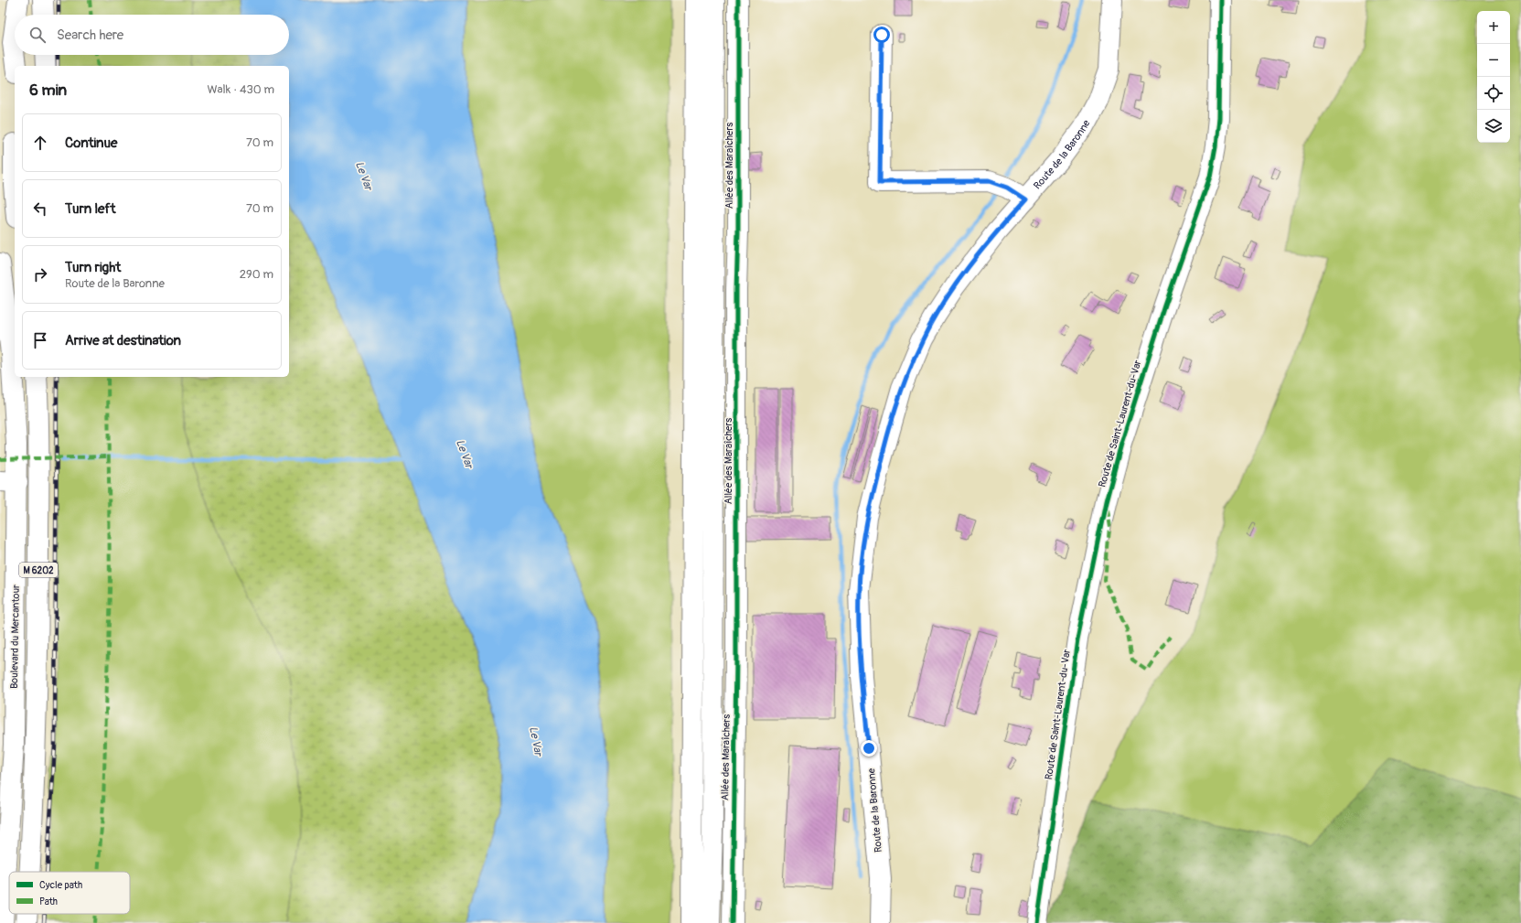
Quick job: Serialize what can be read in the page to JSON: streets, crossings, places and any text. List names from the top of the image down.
{
  "streets": {
    "main road": [
      "Route de la Baronne",
      "Allée des Maraîchers",
      "Route de Saint-Laurent-du-Var",
      "M 6202",
      "Boulevard du Mercantour"
    ]
  },
  "water": ["Le Var"],
  "legend": ["Cycle path", "Path"],
  "page": {
    "map_buttons": ["+", "−"],
    "search": "Search here",
    "heading": ["6 min", "Walk · 430 m"],
    "list": [
      ["Continue", "70 m"],
      ["Turn left", "70 m"],
      ["Turn right", "Route de la Baronne", "290 m"],
      "Arrive at destination"
    ]
  }
}
